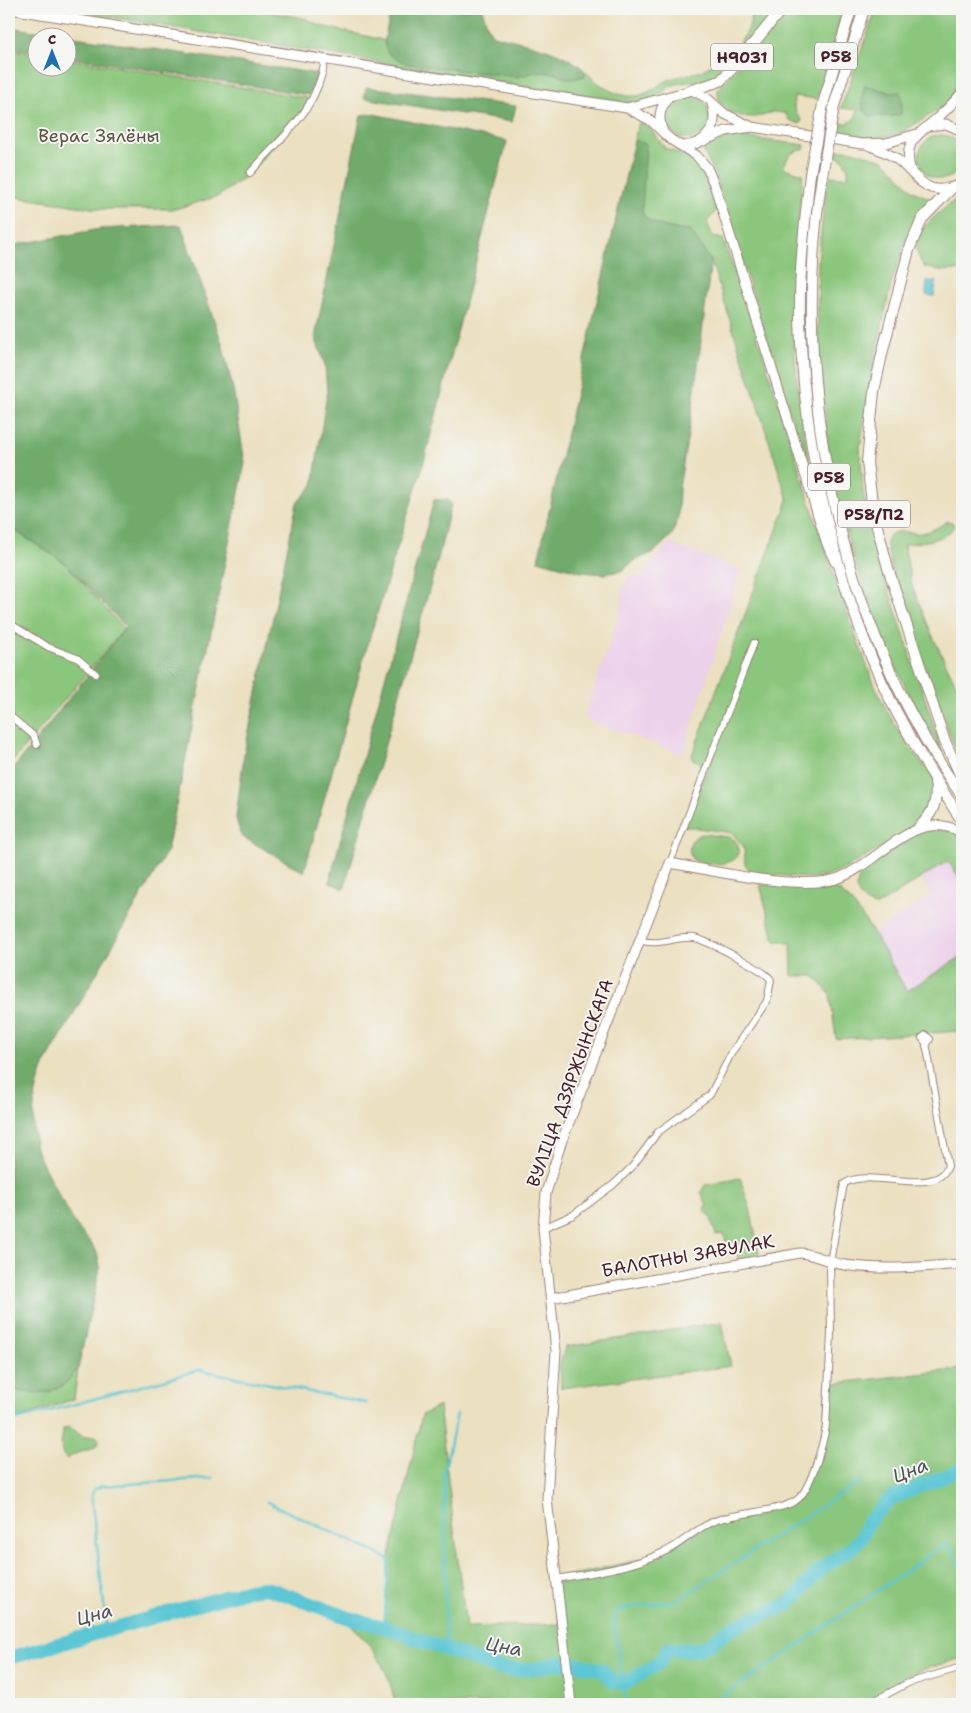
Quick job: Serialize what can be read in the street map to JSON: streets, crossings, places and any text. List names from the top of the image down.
{
  "streets": {
    "highway": ["Р58", "Н9031", "Р58/П2"],
    "main road": ["ВУЛІЦА ДЗЯРЖЫНСКАГА", "БАЛОТНЫ ЗАВУЛАК"]
  },
  "crossings": [
    ["Р58", "Н9031"],
    ["Н9031", "Р58/П2"],
    ["ВУЛІЦА ДЗЯРЖЫНСКАГА", "БАЛОТНЫ ЗАВУЛАК"]
  ],
  "water": ["Цна"],
  "parks": ["Верас Зялёны"],
  "north": "top"
}
